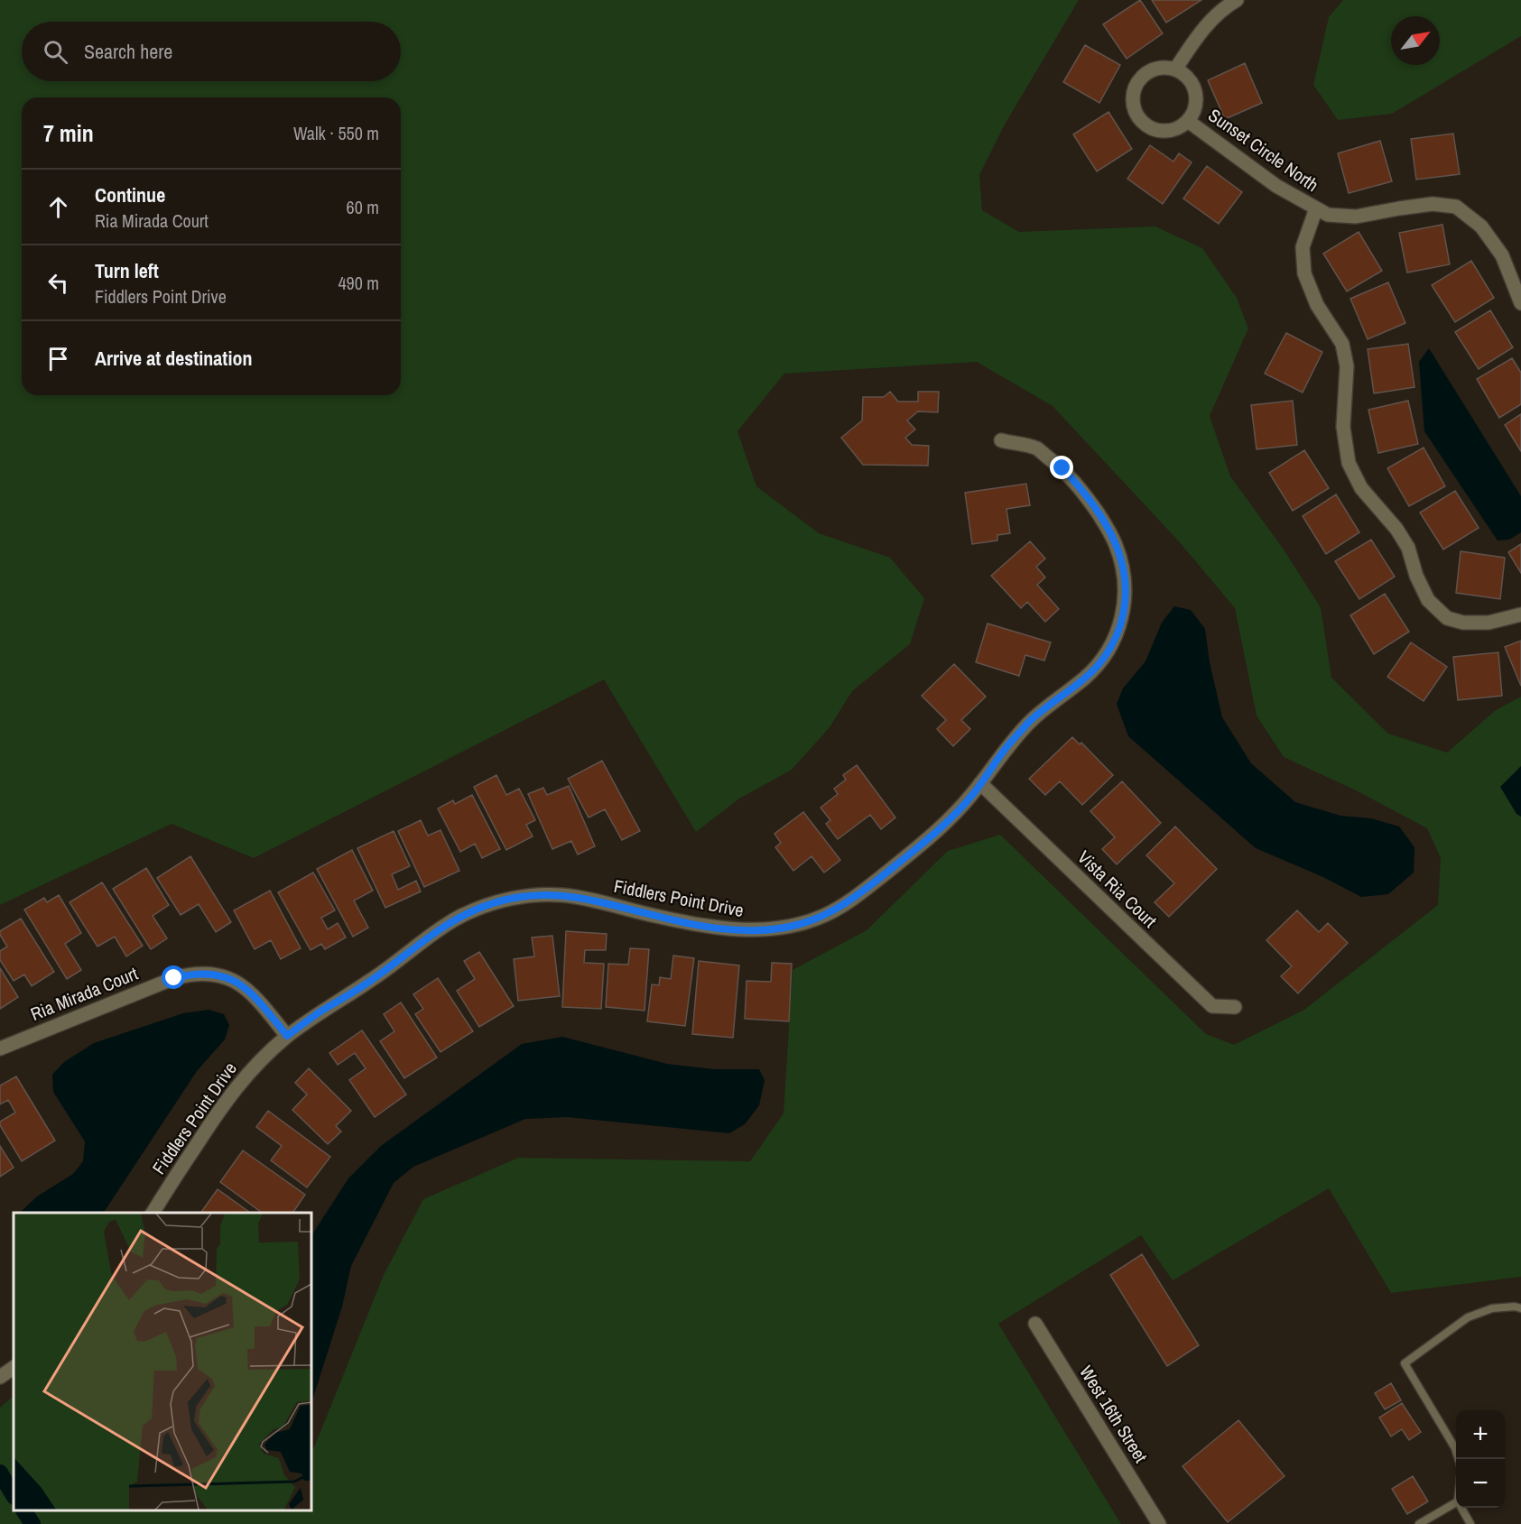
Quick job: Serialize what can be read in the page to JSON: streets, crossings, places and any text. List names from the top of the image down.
{
  "streets": {
    "street": [
      "Sunset Circle North",
      "Vista Ria Court",
      "Fiddlers Point Drive",
      "Ria Mirada Court",
      "West 16th Street"
    ]
  },
  "crossings": [
    ["Vista Ria Court", "Fiddlers Point Drive"],
    ["Fiddlers Point Drive", "Ria Mirada Court"]
  ],
  "north": "top right",
  "page": {
    "search": "Search here",
    "heading": ["7 min", "Walk · 550 m"],
    "list": [
      ["Continue", "Ria Mirada Court", "60 m"],
      ["Turn left", "Fiddlers Point Drive", "490 m"],
      "Arrive at destination"
    ],
    "map_buttons": ["+", "−"]
  }
}
